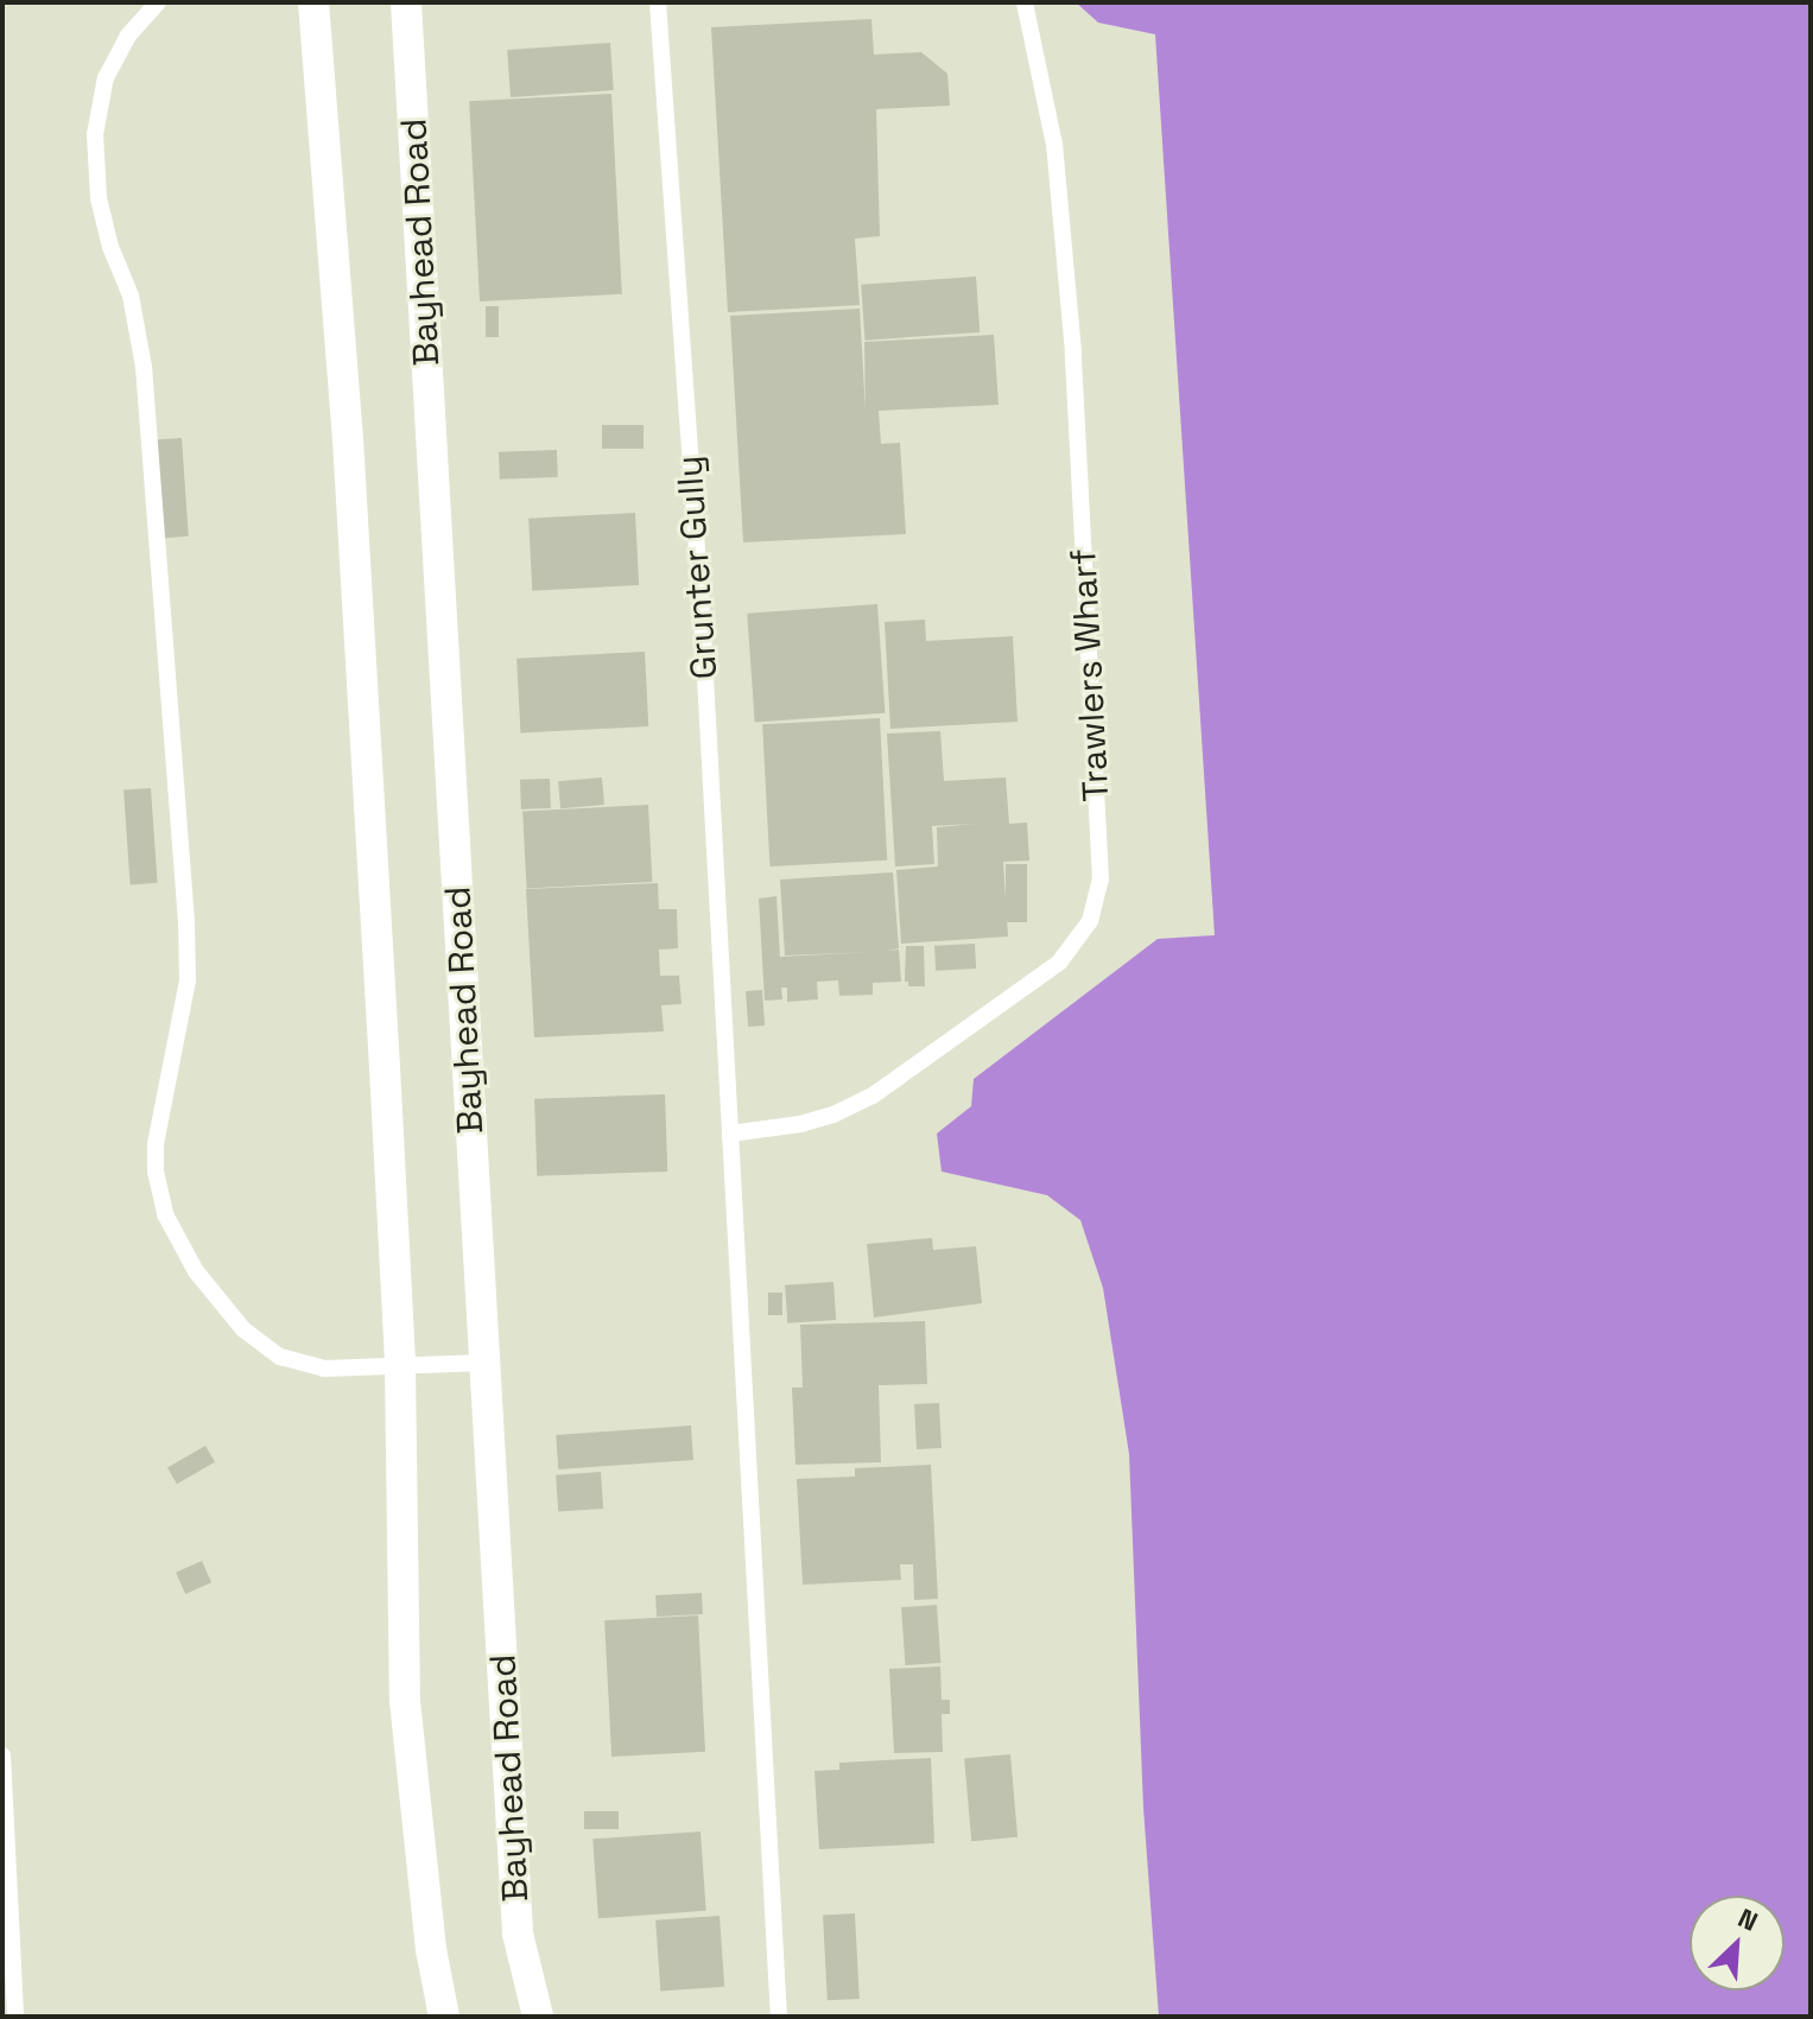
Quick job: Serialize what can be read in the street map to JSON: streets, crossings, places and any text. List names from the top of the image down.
{
  "streets": {
    "street": ["Bayhead Road"],
    "lane": ["Grunter Gully", "Trawlers Wharf"]
  },
  "crossings": [
    ["Grunter Gully", "Trawlers Wharf"]
  ],
  "north": "top right"
}
